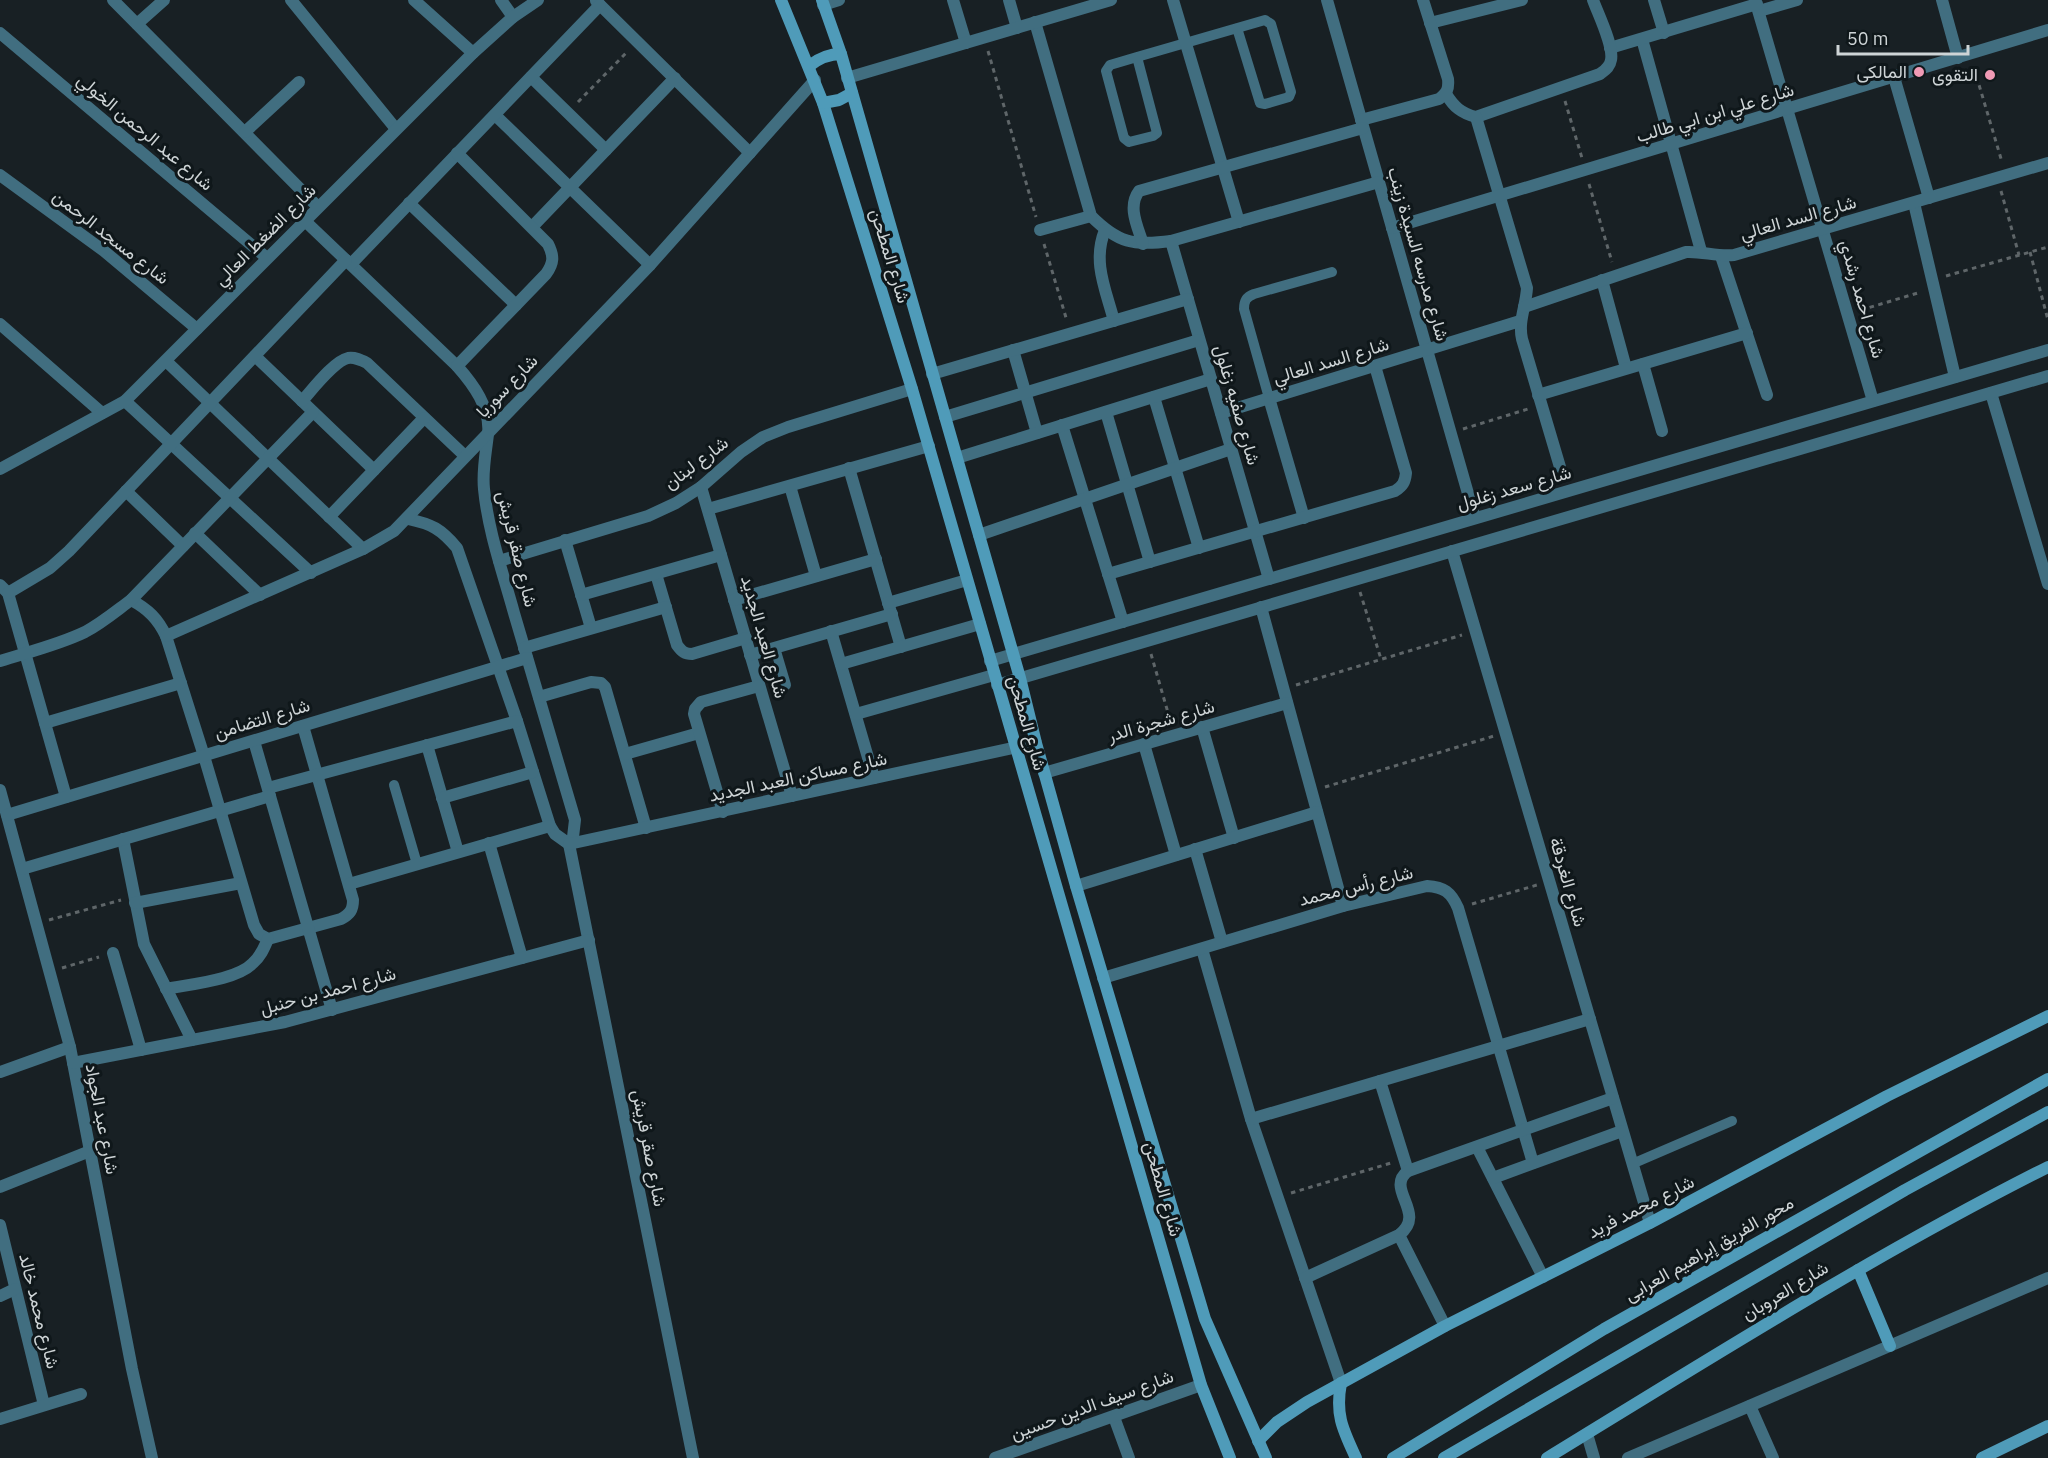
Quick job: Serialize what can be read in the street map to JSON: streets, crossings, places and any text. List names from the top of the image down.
{
  "streets": {
    "street": [
      "شارع علي ابن ابي طالب",
      "شارع عبد الرحمن الخولي",
      "شارع السد العالي",
      "شارع الضغط العالي",
      "شارع مسجد الرحمن",
      "شارع مدرسه السيدة زينب",
      "شارع المطحن",
      "شارع احمد رشدي",
      "شارع سوريا",
      "شارع صفيه زغلول",
      "شارع لبنان",
      "شارع سعد زغلول",
      "شارع صقر قريش",
      "شارع العبد الجديد",
      "شارع التضامن",
      "شارع شجرة الدر",
      "شارع مساكن العبد الجديد",
      "شارع الغردقة",
      "شارع رأس محمد",
      "شارع احمد بن حنبل",
      "شارع عبد الجواد",
      "شارع محمد فريد",
      "محور الفريق إبراهيم العرابى",
      "شارع العروبان",
      "شارع محمد خالد",
      "شارع سيف الدين حسين"
    ]
  },
  "crossings": [
    ["شارع علي ابن ابي طالب", "شارع مدرسه السيدة زينب"],
    ["شارع علي ابن ابي طالب", "شارع احمد رشدي"],
    ["شارع عبد الرحمن الخولي", "شارع الضغط العالي"],
    ["شارع السد العالي", "شارع مدرسه السيدة زينب"],
    ["شارع السد العالي", "شارع احمد رشدي"],
    ["شارع السد العالي", "شارع صفيه زغلول"],
    ["شارع الضغط العالي", "شارع مسجد الرحمن"],
    ["شارع الضغط العالي", "شارع صقر قريش"],
    ["شارع مدرسه السيدة زينب", "شارع سعد زغلول"],
    ["شارع المطحن", "شارع سوريا"],
    ["شارع المطحن", "شارع لبنان"],
    ["شارع المطحن", "شارع سعد زغلول"],
    ["شارع المطحن", "شارع شجرة الدر"],
    ["شارع المطحن", "شارع مساكن العبد الجديد"],
    ["شارع المطحن", "شارع رأس محمد"],
    ["شارع المطحن", "شارع محمد فريد"],
    ["شارع المطحن", "شارع سيف الدين حسين"],
    ["شارع احمد رشدي", "شارع سعد زغلول"],
    ["شارع سوريا", "شارع صقر قريش"],
    ["شارع صفيه زغلول", "شارع سعد زغلول"],
    ["شارع لبنان", "شارع صقر قريش"],
    ["شارع لبنان", "شارع العبد الجديد"],
    ["شارع صقر قريش", "شارع التضامن"],
    ["شارع صقر قريش", "شارع مساكن العبد الجديد"],
    ["شارع صقر قريش", "شارع احمد بن حنبل"],
    ["شارع العبد الجديد", "شارع مساكن العبد الجديد"],
    ["شارع التضامن", "شارع عبد الجواد"],
    ["شارع الغردقة", "شارع محمد فريد"],
    ["شارع احمد بن حنبل", "شارع عبد الجواد"]
  ],
  "places": ["المالكى", "التقوى"],
  "scale_bar": "50 m"
}
